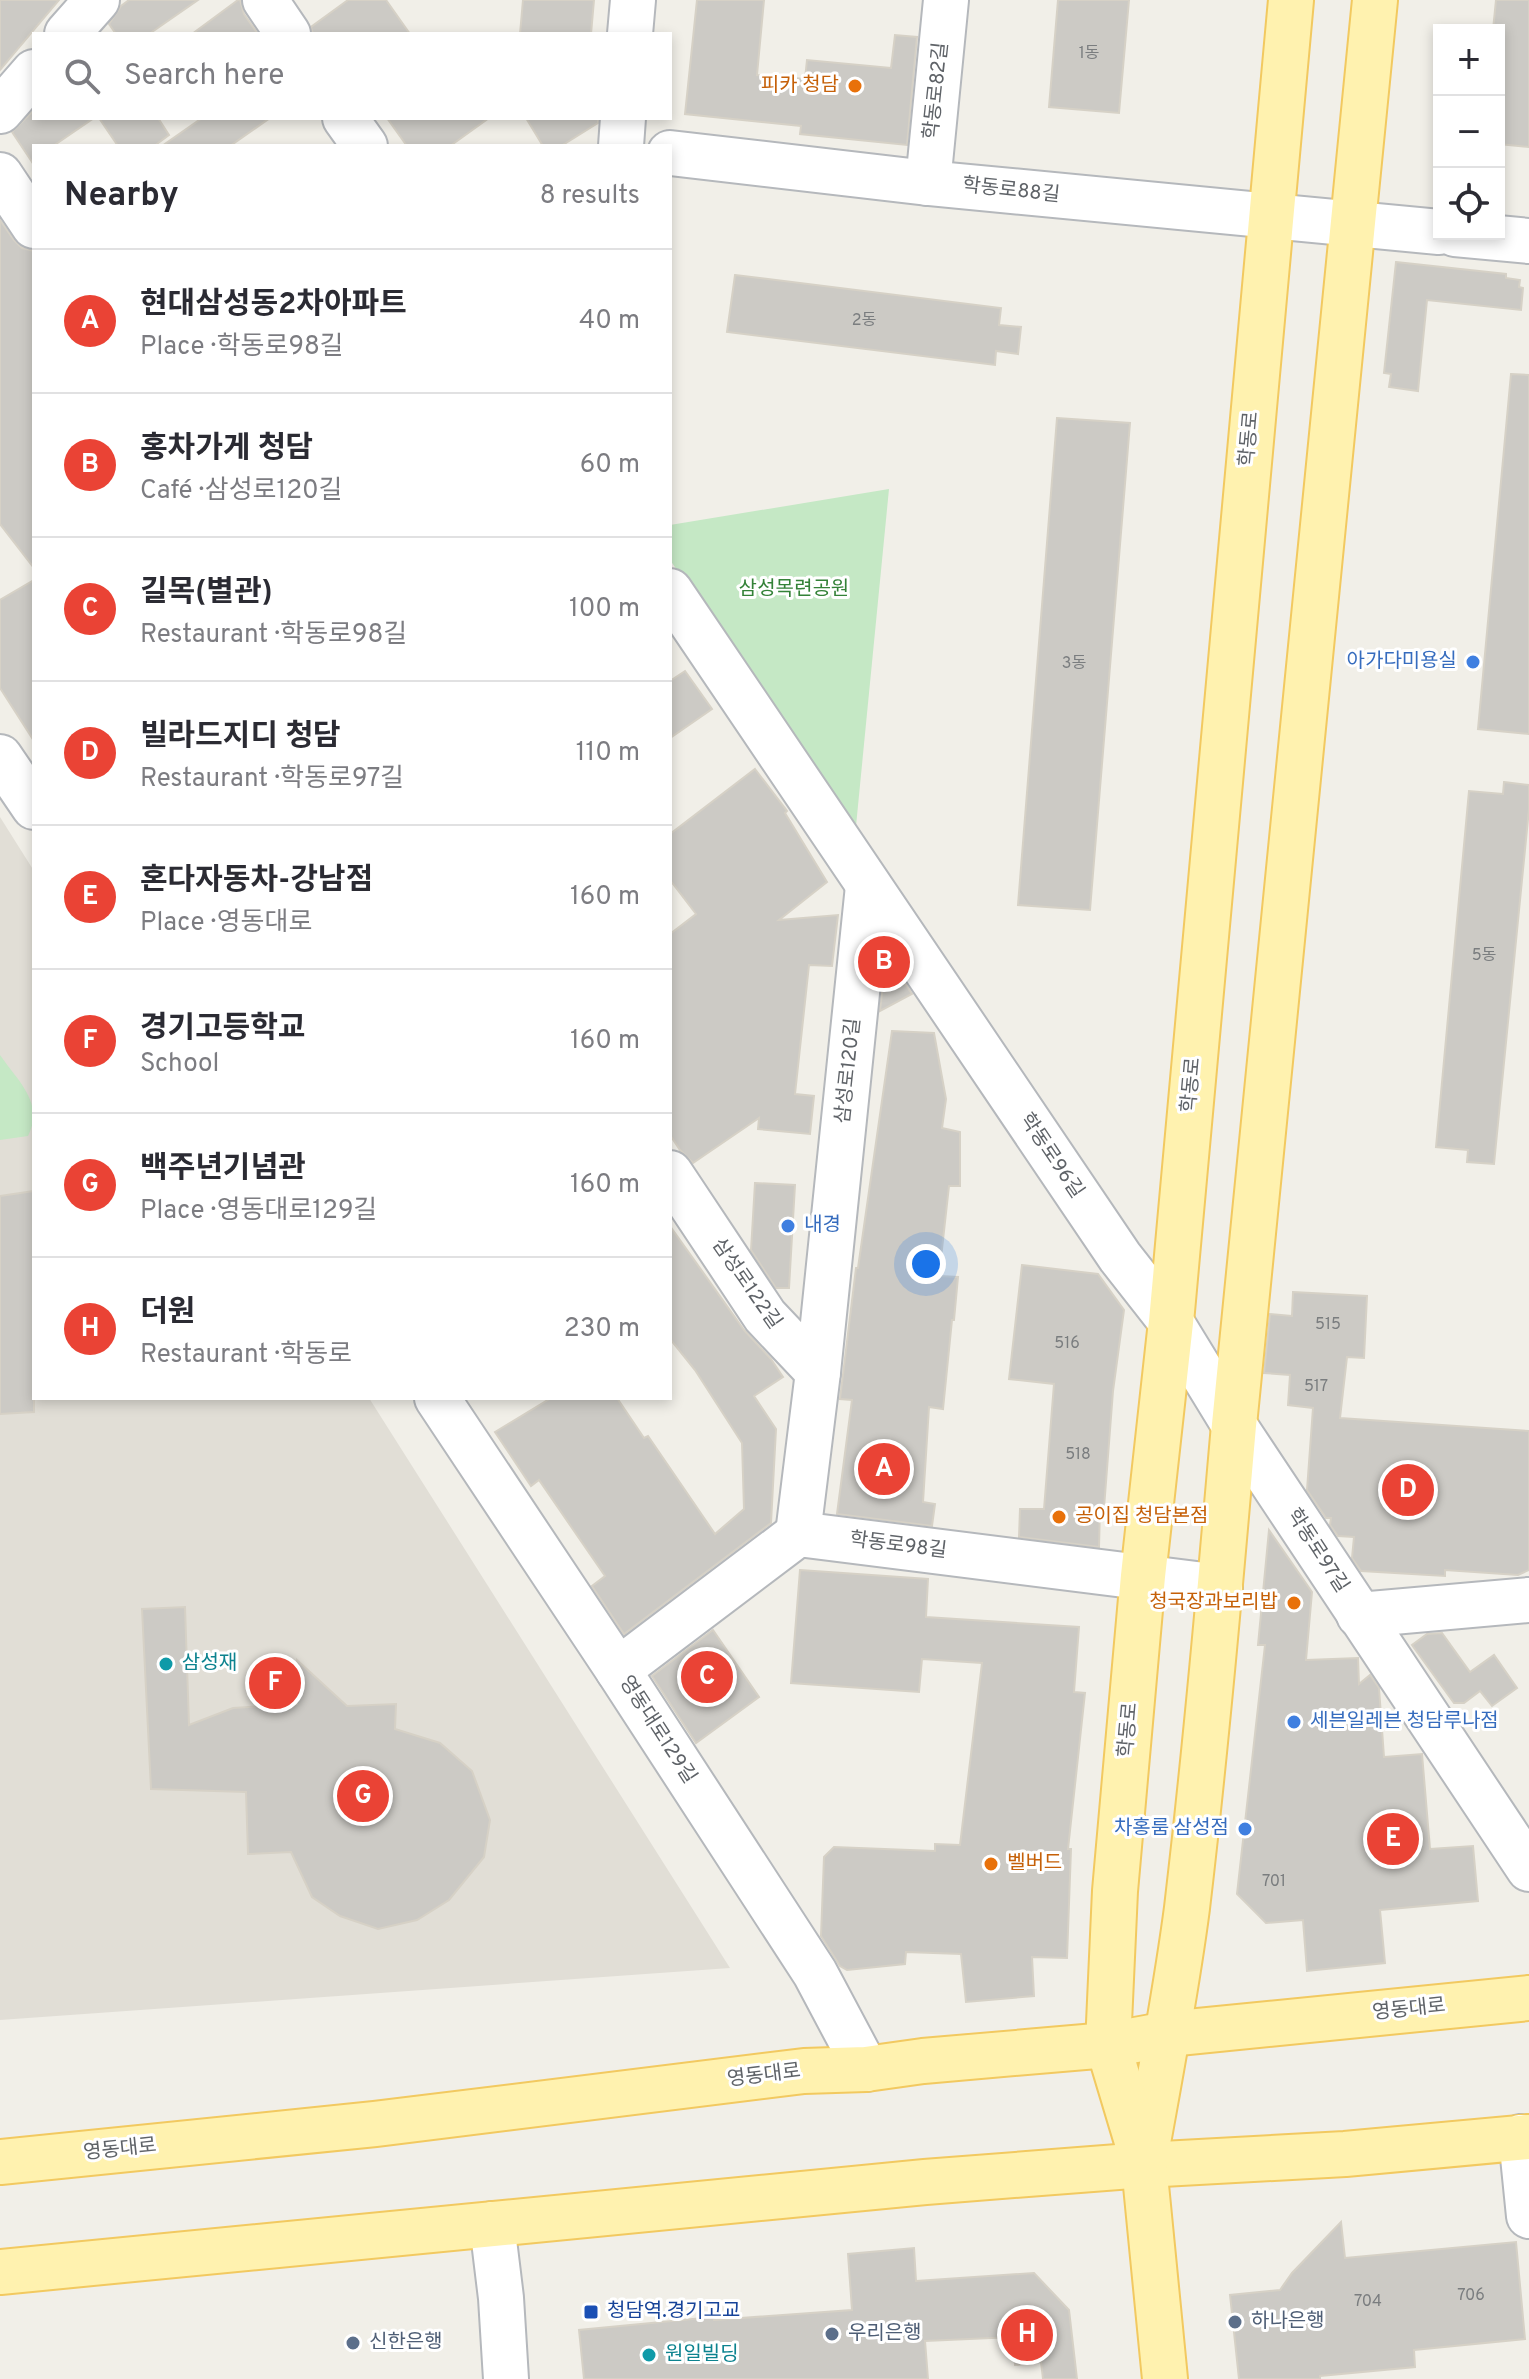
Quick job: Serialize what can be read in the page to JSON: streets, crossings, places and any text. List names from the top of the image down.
{
  "streets": {
    "main road": ["학동로", "영동대로"],
    "street": [
      "학동로82길",
      "학동로88길",
      "삼성로120길",
      "학동로96길",
      "삼성로122길",
      "학동로98길",
      "학동로97길",
      "영동대로129길"
    ]
  },
  "crossings": [
    ["학동로82길", "학동로88길"],
    ["학동로88길", "학동로"],
    ["학동로", "학동로96길"],
    ["학동로", "학동로98길"],
    ["학동로", "학동로97길"],
    ["학동로", "영동대로"],
    ["삼성로120길", "학동로96길"],
    ["삼성로120길", "삼성로122길"],
    ["학동로96길", "학동로97길"],
    ["영동대로129길", "영동대로"]
  ],
  "parks": ["삼성목련공원"],
  "places": {
    "other": [
      "피카 청담",
      "아가다미용실",
      "내경",
      "공이집 청담본점",
      "청국장과보리밥",
      "삼성재",
      "세븐일레븐 청담루나점",
      "차홍룸 삼성점",
      "벨버드",
      "하나은행",
      "우리은행",
      "신한은행",
      "원일빌딩"
    ],
    "transit": ["청담역.경기고교"]
  },
  "house_numbers": [
    "1동",
    "2동",
    "3동",
    "5동",
    "515",
    "516",
    "517",
    "518",
    "701",
    "706",
    "704"
  ],
  "page": {
    "map_buttons": ["+", "−"],
    "search": "Search here",
    "heading": ["Nearby", "8 results"],
    "list": [
      {
        "mark": "A",
        "name": "현대삼성동2차아파트",
        "note": "Place · 학동로98길",
        "value": "40 m"
      },
      {
        "mark": "B",
        "name": "홍차가게 청담",
        "note": "Café · 삼성로120길",
        "value": "60 m"
      },
      {
        "mark": "C",
        "name": "길목(별관)",
        "note": "Restaurant · 학동로98길",
        "value": "100 m"
      },
      {
        "mark": "D",
        "name": "빌라드지디 청담",
        "note": "Restaurant · 학동로97길",
        "value": "110 m"
      },
      {
        "mark": "E",
        "name": "혼다자동차-강남점",
        "note": "Place · 영동대로",
        "value": "160 m"
      },
      {
        "mark": "F",
        "name": "경기고등학교",
        "note": "School",
        "value": "160 m"
      },
      {
        "mark": "G",
        "name": "백주년기념관",
        "note": "Place · 영동대로129길",
        "value": "160 m"
      },
      {
        "mark": "H",
        "name": "더원",
        "note": "Restaurant · 학동로",
        "value": "230 m"
      }
    ],
    "pins": [
      "B",
      "A",
      "D",
      "C",
      "F",
      "G",
      "E",
      "H"
    ]
  }
}
